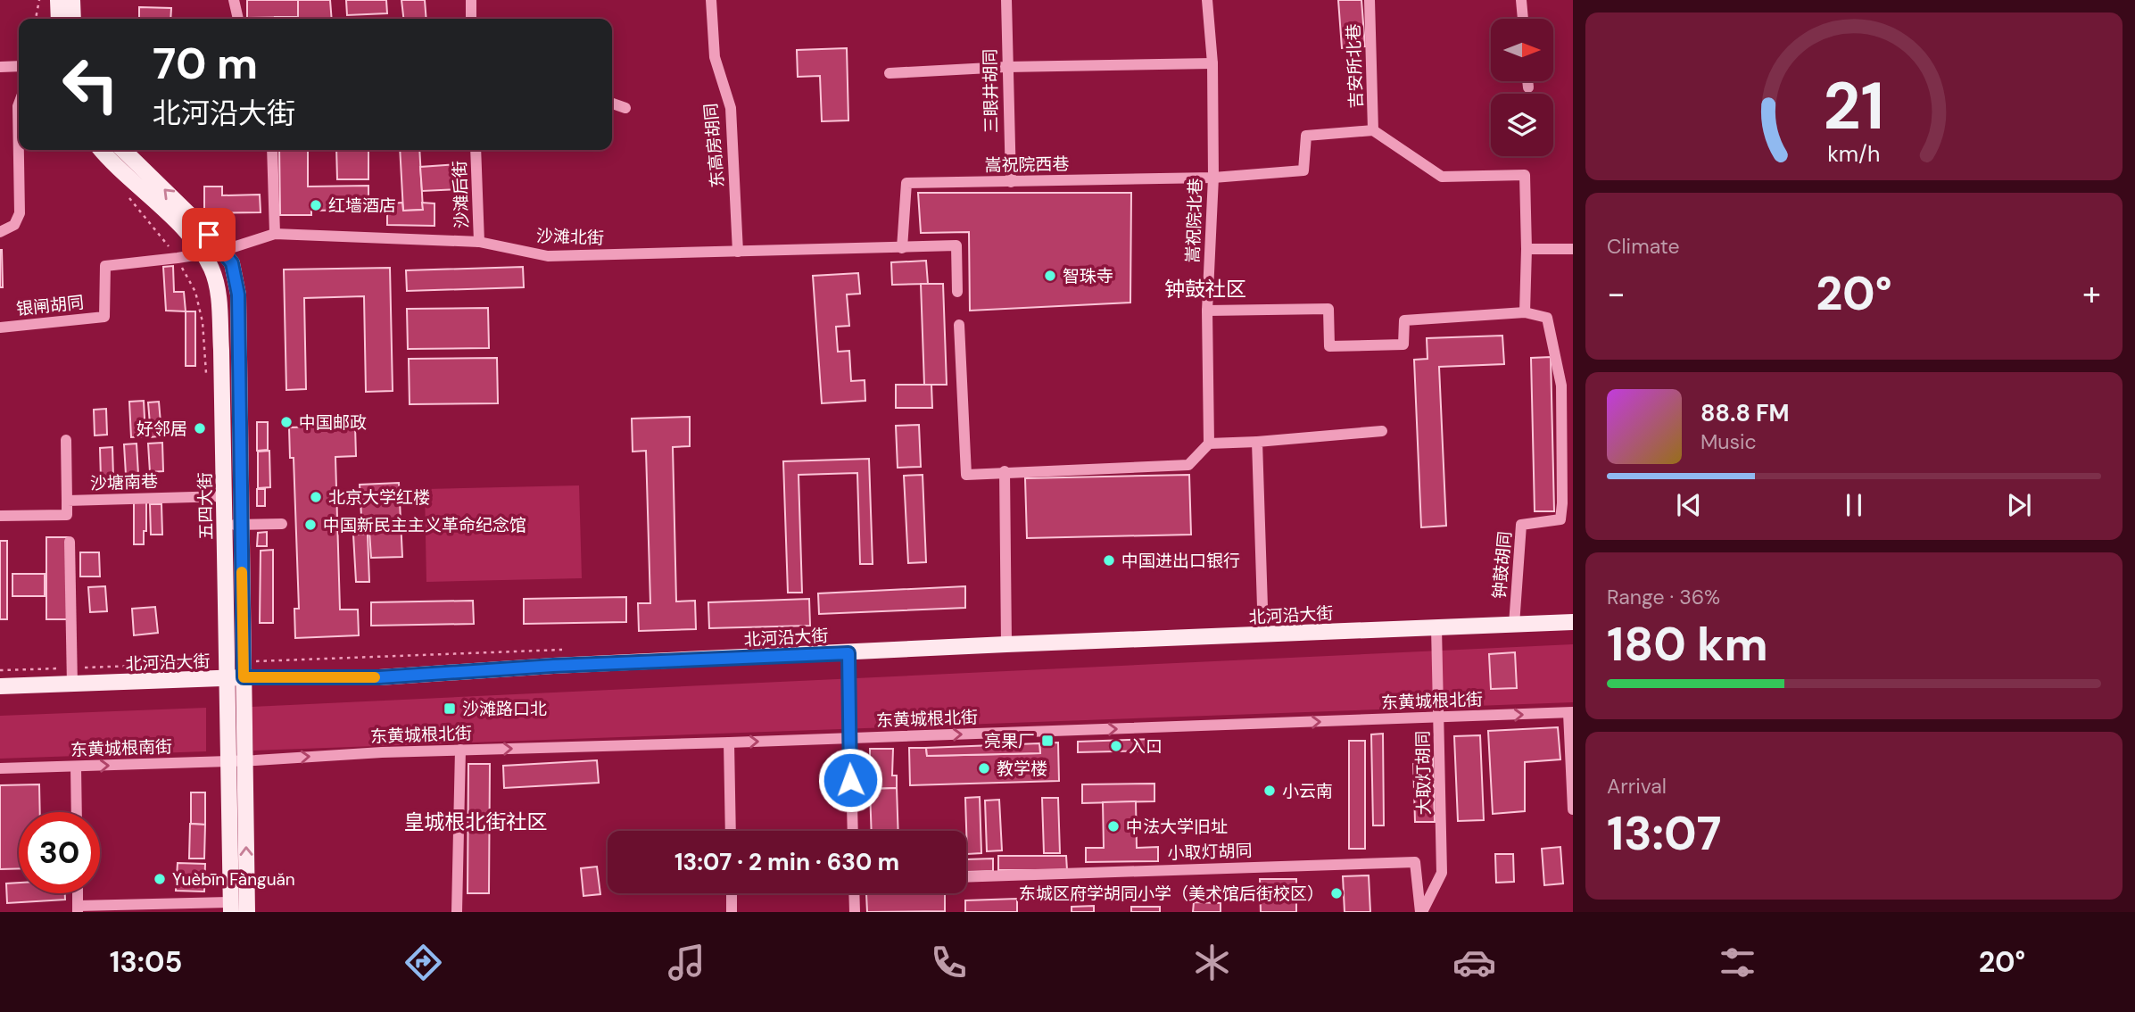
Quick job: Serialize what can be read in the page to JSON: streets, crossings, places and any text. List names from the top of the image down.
{
  "streets": {
    "main road": ["五四大街", "北河沿大街"],
    "street": [
      "吉安所北巷",
      "三眼井胡同",
      "东高房胡同",
      "嵩祝院西巷",
      "沙滩后街",
      "嵩祝院北巷",
      "沙滩北街",
      "银闸胡同",
      "沙塘南巷",
      "钟鼓胡同",
      "东黄城根北街",
      "东黄城根南街",
      "大取灯胡同",
      "小取灯胡同"
    ]
  },
  "crossings": [
    ["吉安所北巷", "嵩祝院西巷"],
    ["三眼井胡同", "嵩祝院西巷"],
    ["东高房胡同", "沙滩北街"],
    ["嵩祝院西巷", "嵩祝院北巷"],
    ["嵩祝院西巷", "沙滩北街"],
    ["沙滩后街", "沙滩北街"],
    ["沙滩北街", "银闸胡同"],
    ["沙滩北街", "五四大街"],
    ["银闸胡同", "五四大街"],
    ["沙塘南巷", "五四大街"],
    ["五四大街", "北河沿大街"],
    ["五四大街", "东黄城根北街"],
    ["五四大街", "东黄城根南街"],
    ["钟鼓胡同", "北河沿大街"],
    ["北河沿大街", "大取灯胡同"],
    ["东黄城根北街", "东黄城根南街"],
    ["东黄城根北街", "大取灯胡同"],
    ["大取灯胡同", "小取灯胡同"]
  ],
  "one_way": ["东黄城根北街", "东黄城根南街"],
  "districts": ["钟鼓社区", "皇城根北街社区"],
  "places": {
    "other": [
      "红墙酒店",
      "智珠寺",
      "中国邮政",
      "好邻居",
      "北京大学红楼",
      "中国新民主主义革命纪念馆",
      "中国进出口银行",
      "入口",
      "教学楼",
      "小云南",
      "中法大学旧址",
      "Yuèbīn Fànguǎn",
      "东城区府学胡同小学（美术馆后街校区）"
    ],
    "transit": ["沙滩路口北", "亮果厂"]
  },
  "north": "right",
  "page": {
    "turn": ["70 m", "北河沿大街"],
    "tile": [
      "Climate",
      ["Range · 36%", "180 km"],
      ["Arrival", "13:07"]
    ],
    "heat": ["−", "20°", "+"],
    "song": ["88.8 FM", "Music"],
    "limit": "30",
    "trip": "13:07 · 2 min · 630 m",
    "tabs": ["13:05", "20°"],
    "gauge": ["21", "km/h"]
  }
}
